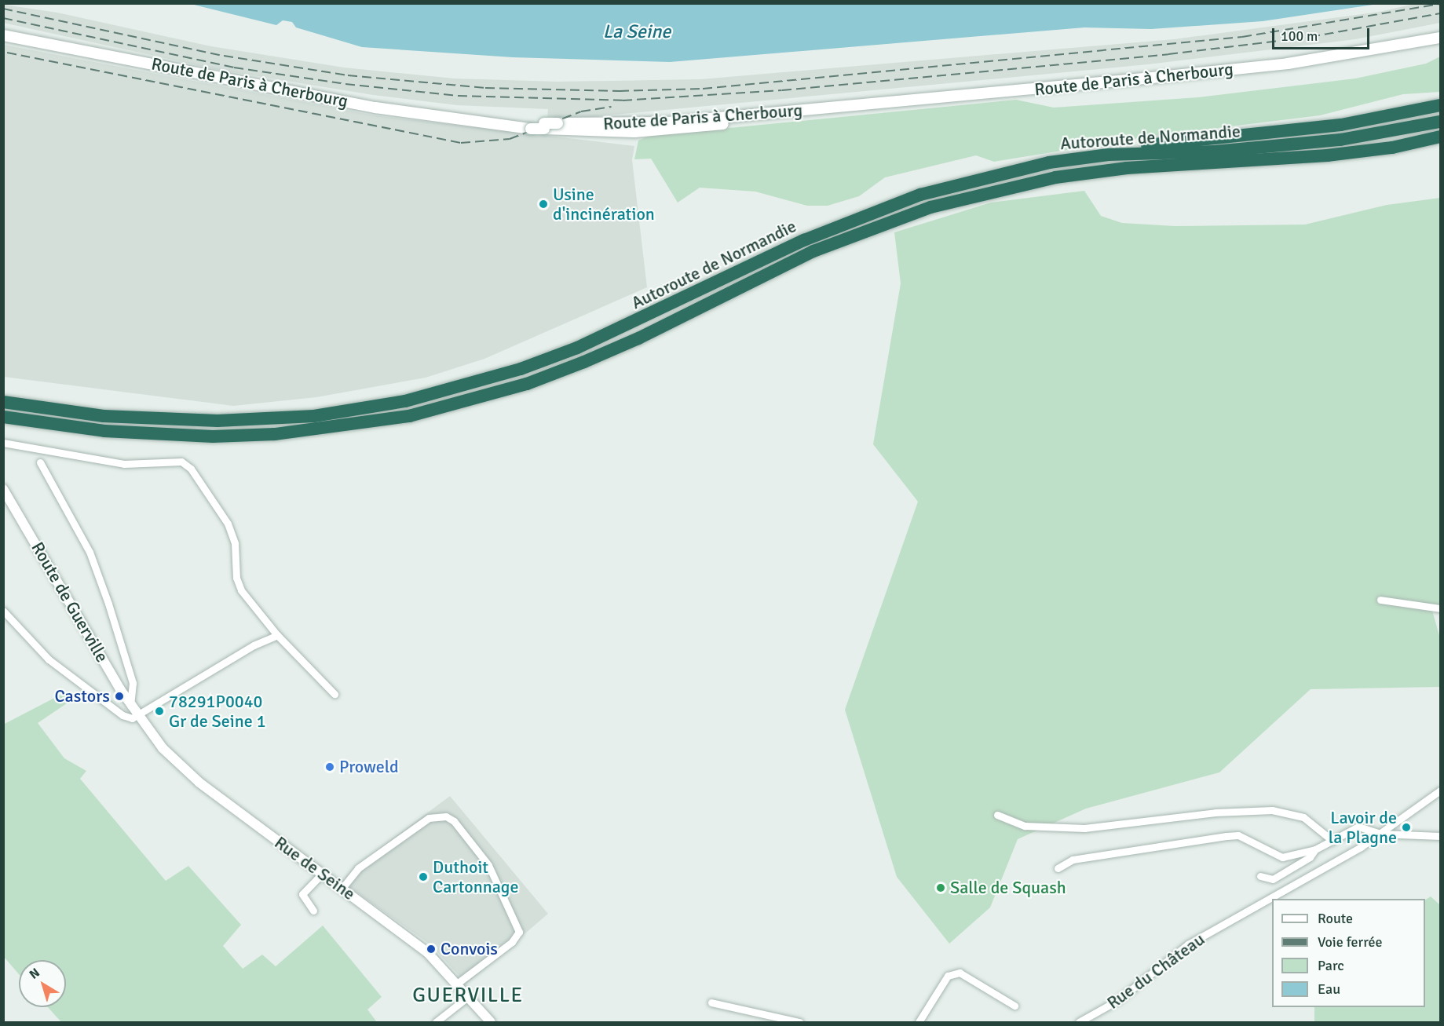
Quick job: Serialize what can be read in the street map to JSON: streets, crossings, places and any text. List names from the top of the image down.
{
  "streets": {
    "highway": ["Autoroute de Normandie"],
    "main road": ["Route de Paris à Cherbourg"],
    "street": ["Route de Guerville", "Rue de Seine", "Rue du Château"]
  },
  "crossings": [
    ["Route de Guerville", "Rue de Seine"]
  ],
  "districts": ["GUERVILLE"],
  "water": ["La Seine"],
  "places": [
    "Usine d'incinération",
    "Castors",
    "78291P0040 Gr de Seine 1",
    "Proweld",
    "Lavoir de la Plagne",
    "Duthoit Cartonnage",
    "Salle de Squash",
    "Convois"
  ],
  "legend": [
    "Route",
    "Voie ferrée",
    "Parc",
    "Eau"
  ],
  "scale_bar": "100 m",
  "north": "top left"
}
